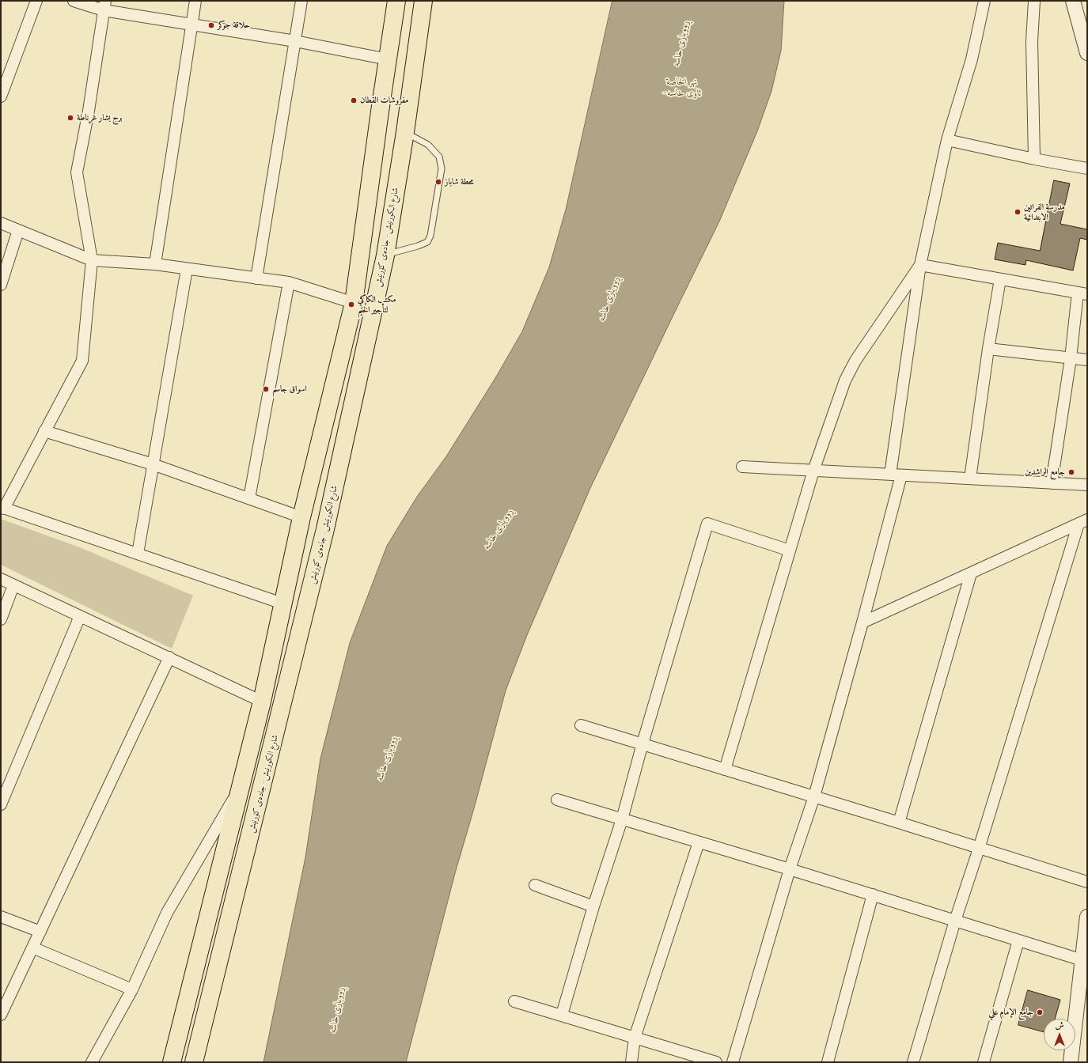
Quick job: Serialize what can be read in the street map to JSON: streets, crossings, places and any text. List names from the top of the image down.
{
  "streets": {
    "main road": ["شارع الكورنيش - جادەی کۆرنیش"]
  },
  "water": ["ڕووباری خاسە", "نهر الخاصة - ئاوی خاسە"],
  "places": [
    "حلاقة جوكر",
    "مفروشات القطان",
    "برج بشار غرناطة",
    "محطة شاباز",
    "مدرسة الفراتين الابتدائية",
    "مكتب الكاكي لتأجير الخيم",
    "اسواق جاسم",
    "جامع الراشدين",
    "جامع الإمام علي"
  ],
  "north": "top"
}
